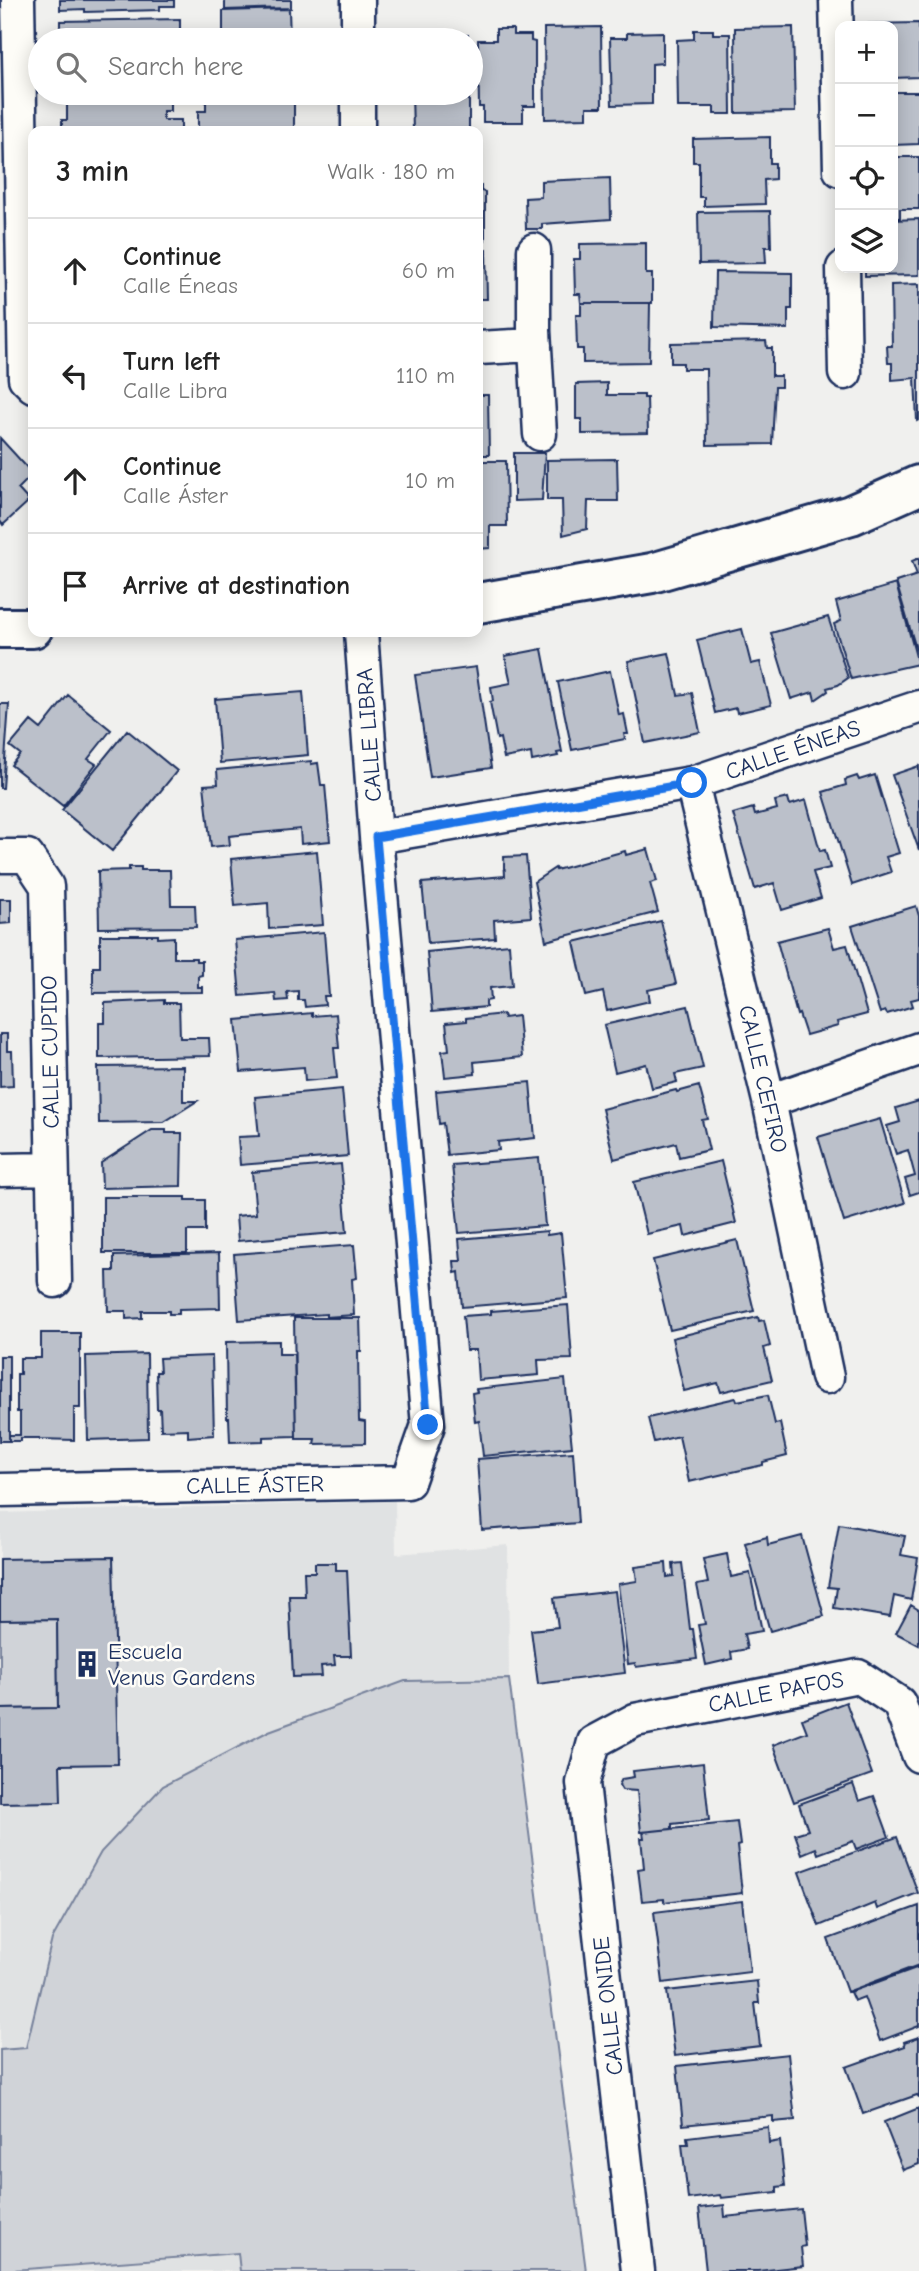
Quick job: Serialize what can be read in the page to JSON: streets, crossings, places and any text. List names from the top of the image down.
{
  "streets": {
    "street": [
      "CALLE LIBRA",
      "CALLE ÉNEAS",
      "CALLE CUPIDO",
      "CALLE CEFIRO",
      "CALLE ÁSTER",
      "CALLE PAFOS",
      "CALLE ONIDE"
    ]
  },
  "crossings": [
    ["CALLE LIBRA", "CALLE ÉNEAS"],
    ["CALLE LIBRA", "CALLE ÁSTER"],
    ["CALLE ÉNEAS", "CALLE CEFIRO"],
    ["CALLE PAFOS", "CALLE ONIDE"]
  ],
  "places": {
    "building": ["Escuela Venus Gardens"]
  },
  "page": {
    "map_buttons": ["+", "−"],
    "search": "Search here",
    "heading": ["3 min", "Walk · 180 m"],
    "list": [
      ["Continue", "Calle Éneas", "60 m"],
      ["Turn left", "Calle Libra", "110 m"],
      ["Continue", "Calle Áster", "10 m"],
      "Arrive at destination"
    ]
  }
}
